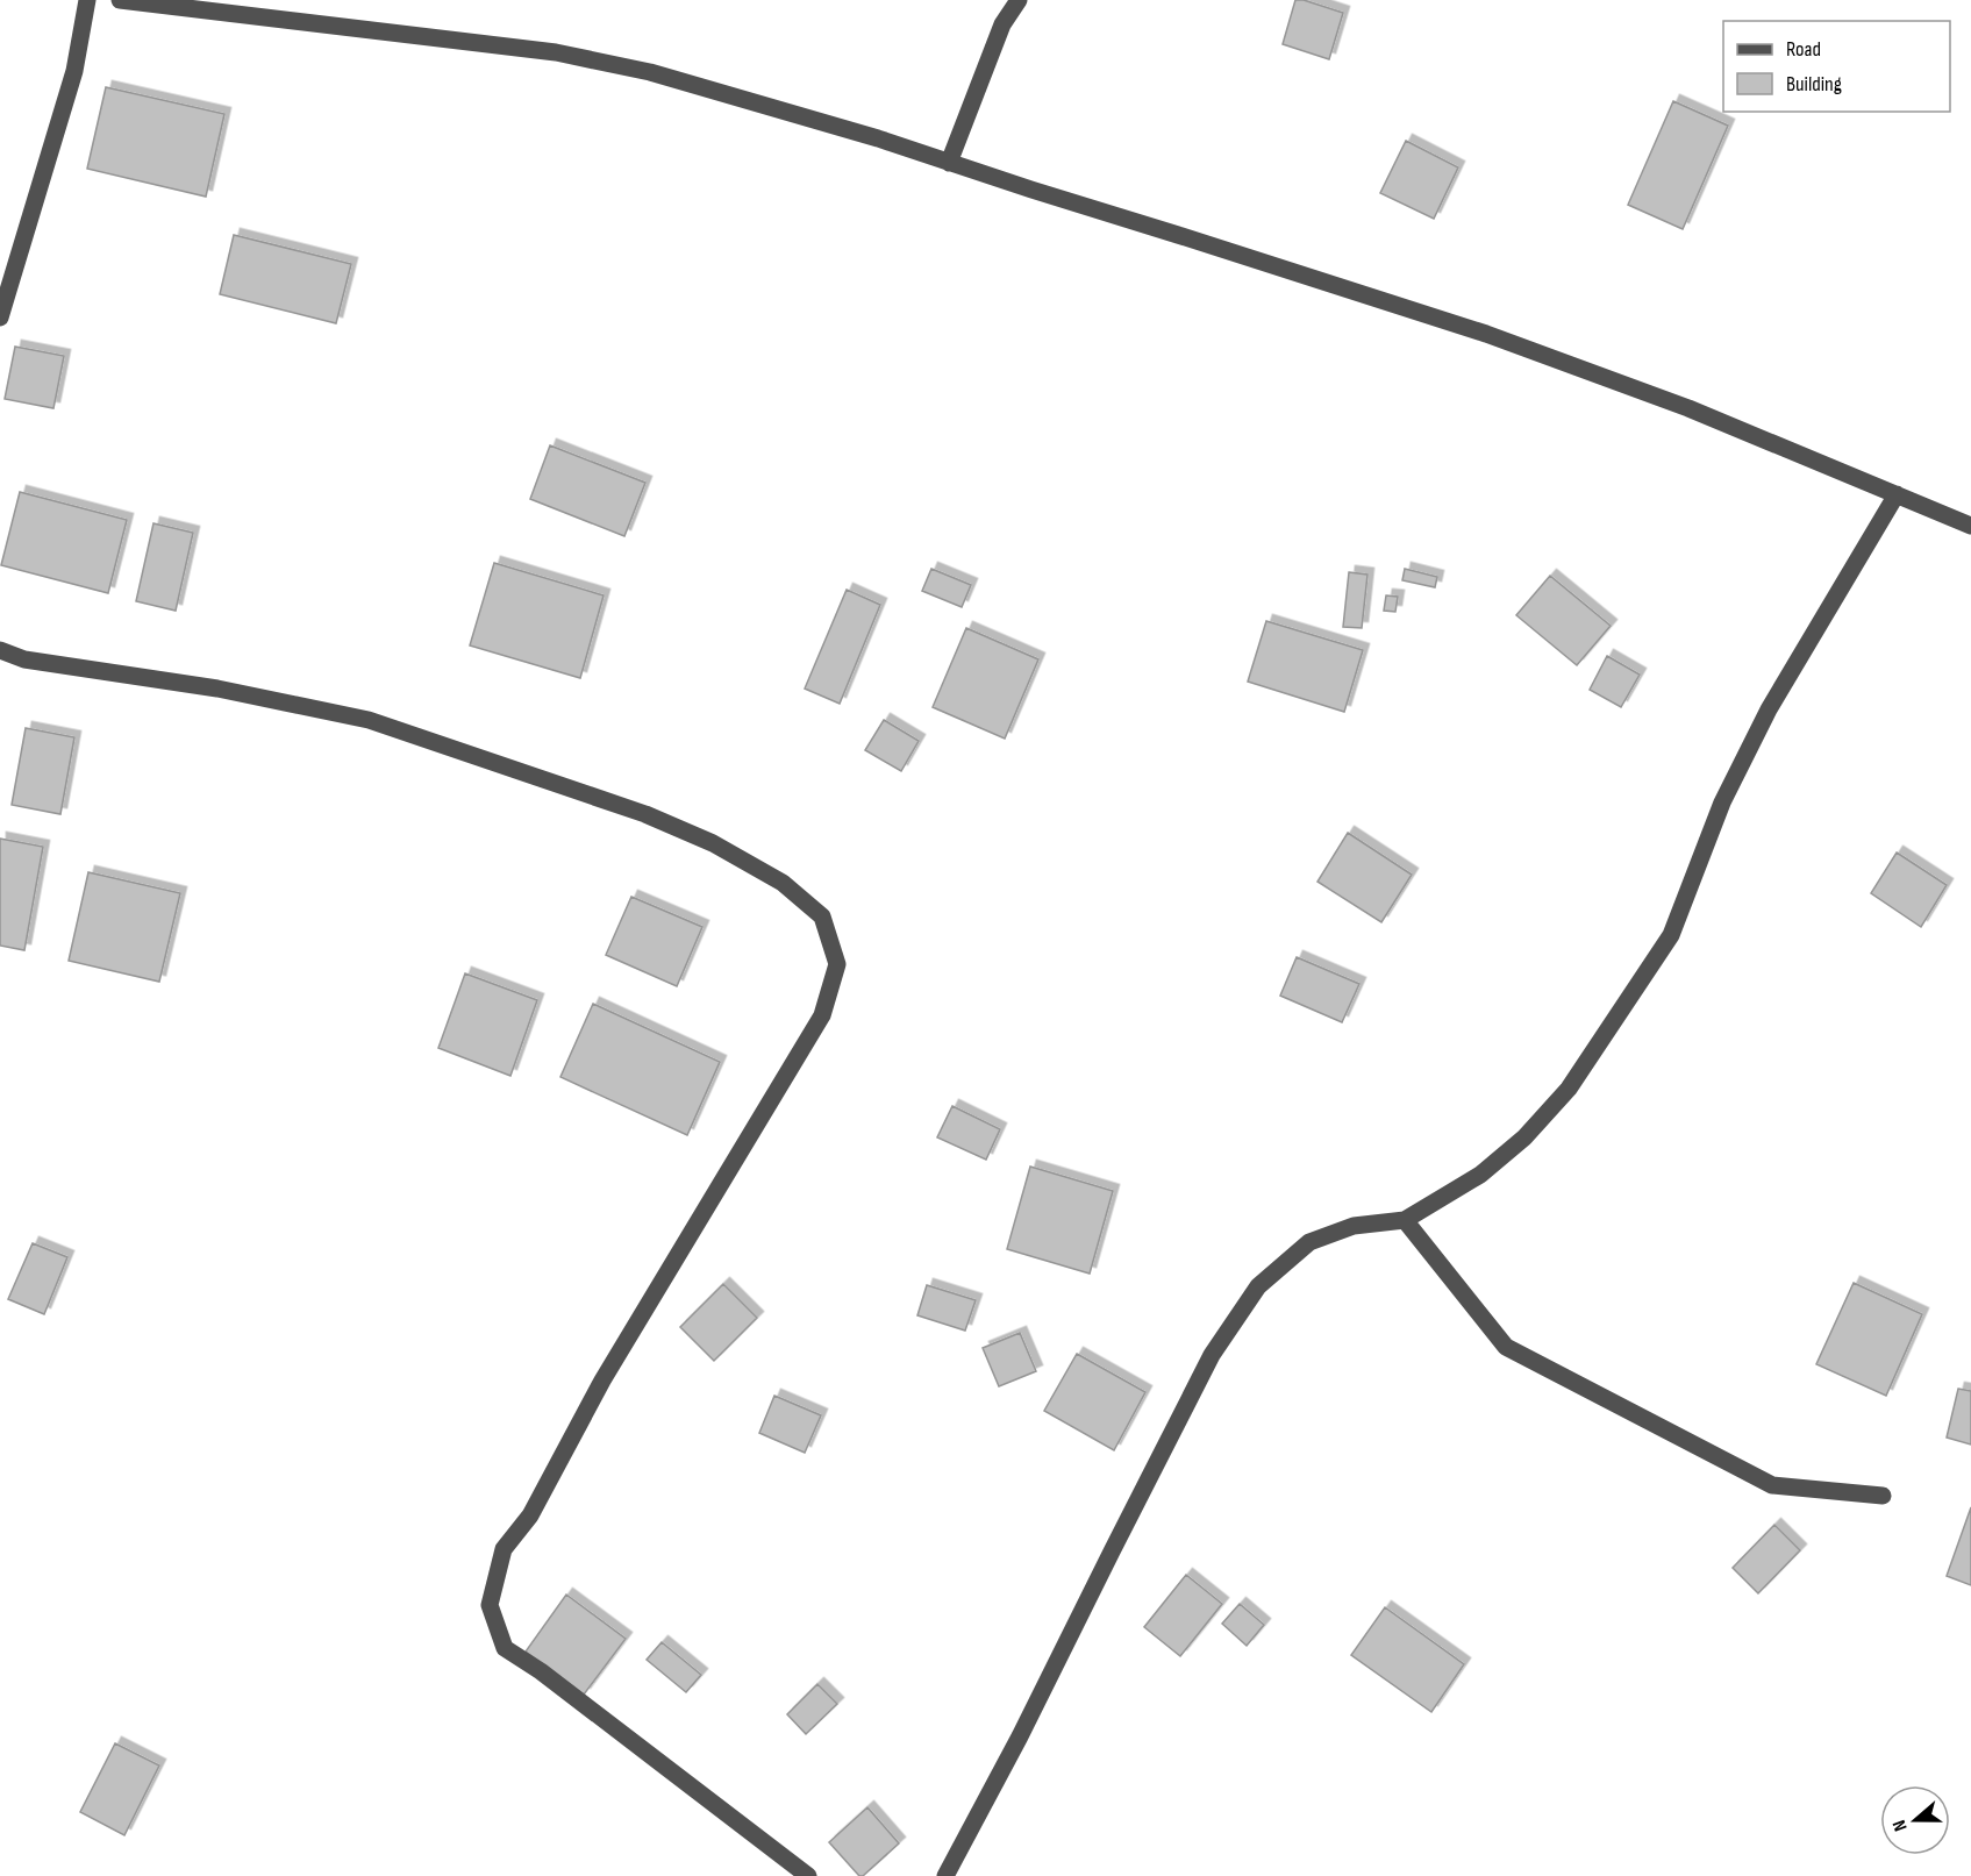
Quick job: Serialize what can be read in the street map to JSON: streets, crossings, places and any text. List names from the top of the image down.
{
  "legend": ["Road", "Building"],
  "north": "left"
}
